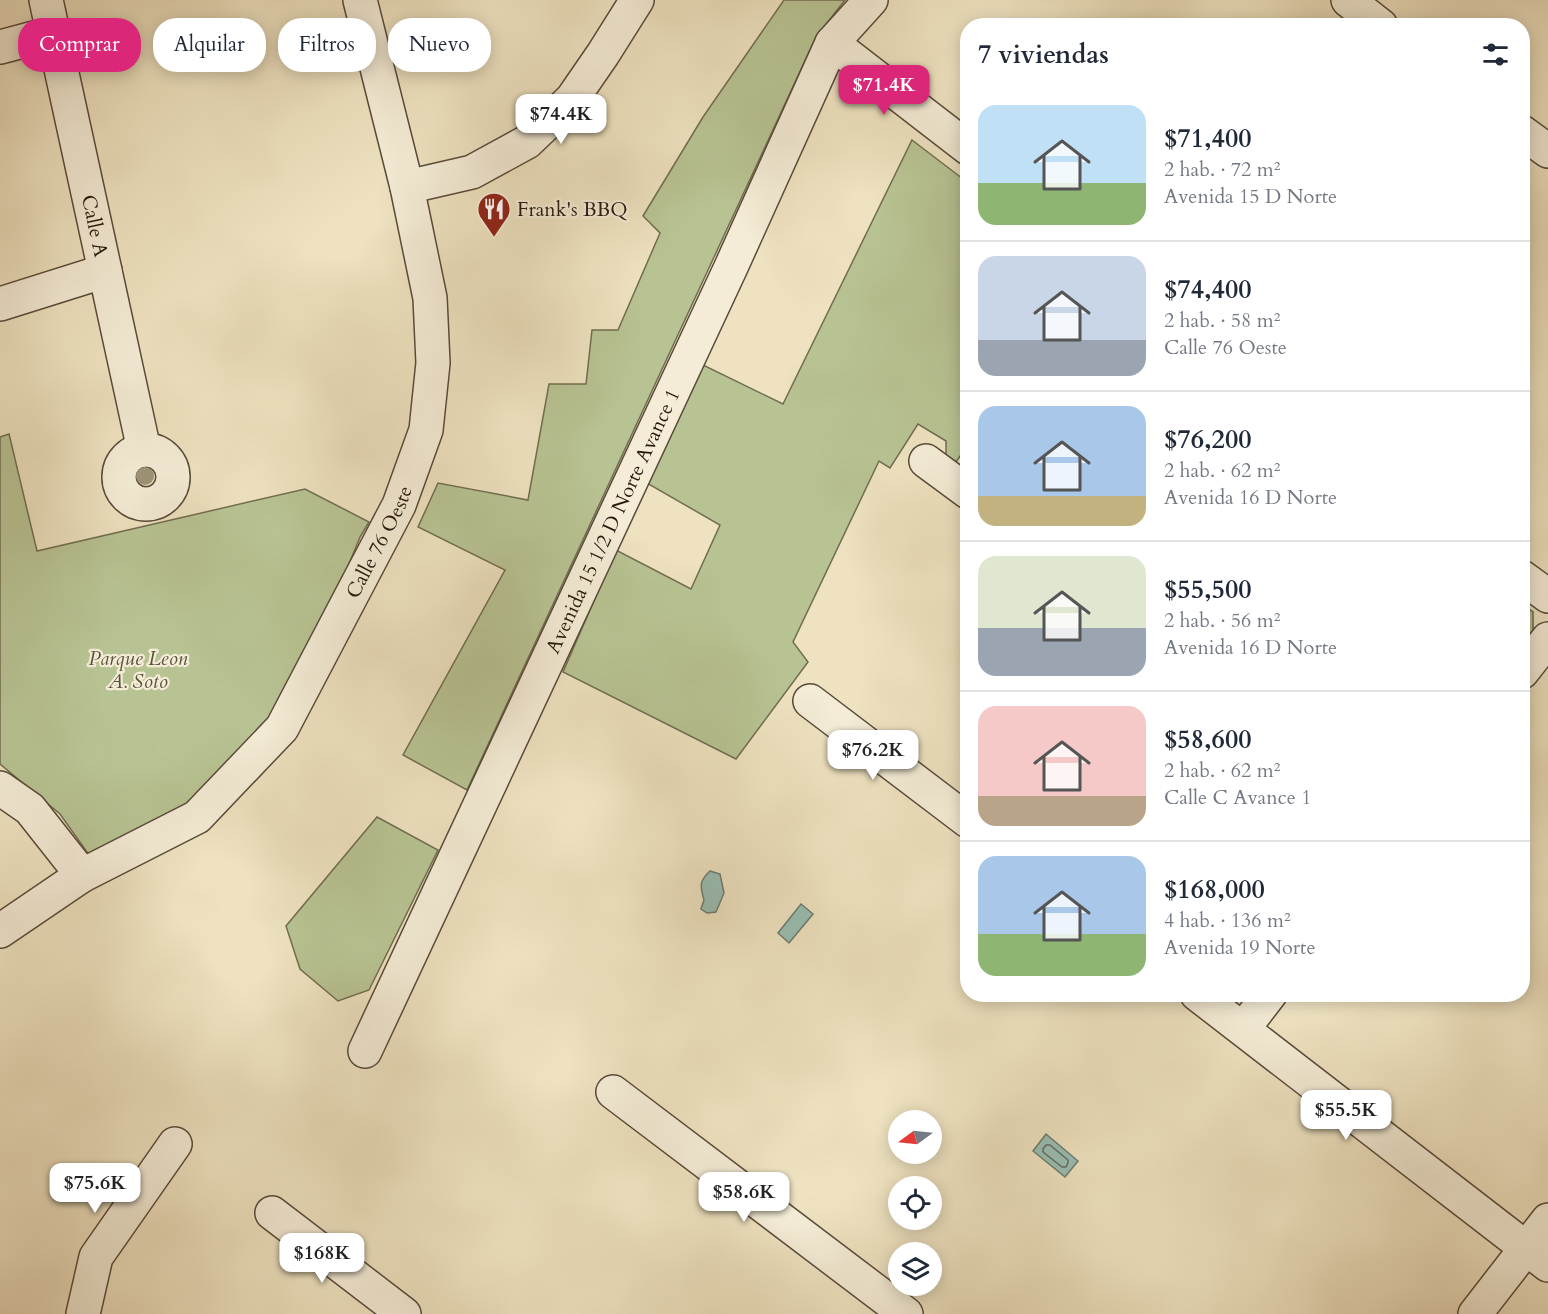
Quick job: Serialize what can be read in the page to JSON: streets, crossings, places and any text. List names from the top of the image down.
{
  "streets": {
    "street": ["Calle A", "Avenida 15 1/2 D Norte Avance 1", "Calle 76 Oeste"]
  },
  "parks": ["Parque Leon A. Soto"],
  "places": {
    "restaurant": ["Frank's BBQ"]
  },
  "north": "left",
  "page": {
    "chip": [
      "Comprar",
      "Alquilar",
      "Filtros",
      "Nuevo"
    ],
    "heading": "7 viviendas",
    "price": [
      "$71.4K",
      "$74.4K",
      "$76.2K",
      "$55.5K",
      "$75.6K",
      "$58.6K",
      "$168K"
    ],
    "list": [
      {
        "name": "$71,400",
        "note": "2 hab. · 72 m² · Avenida 15 D Norte"
      },
      {
        "name": "$74,400",
        "note": "2 hab. · 58 m² · Calle 76 Oeste"
      },
      {
        "name": "$76,200",
        "note": "2 hab. · 62 m² · Avenida 16 D Norte"
      },
      {
        "name": "$55,500",
        "note": "2 hab. · 56 m² · Avenida 16 D Norte"
      },
      {
        "name": "$58,600",
        "note": "2 hab. · 62 m² · Calle C Avance 1"
      },
      {
        "name": "$168,000",
        "note": "4 hab. · 136 m² · Avenida 19 Norte"
      }
    ]
  }
}
